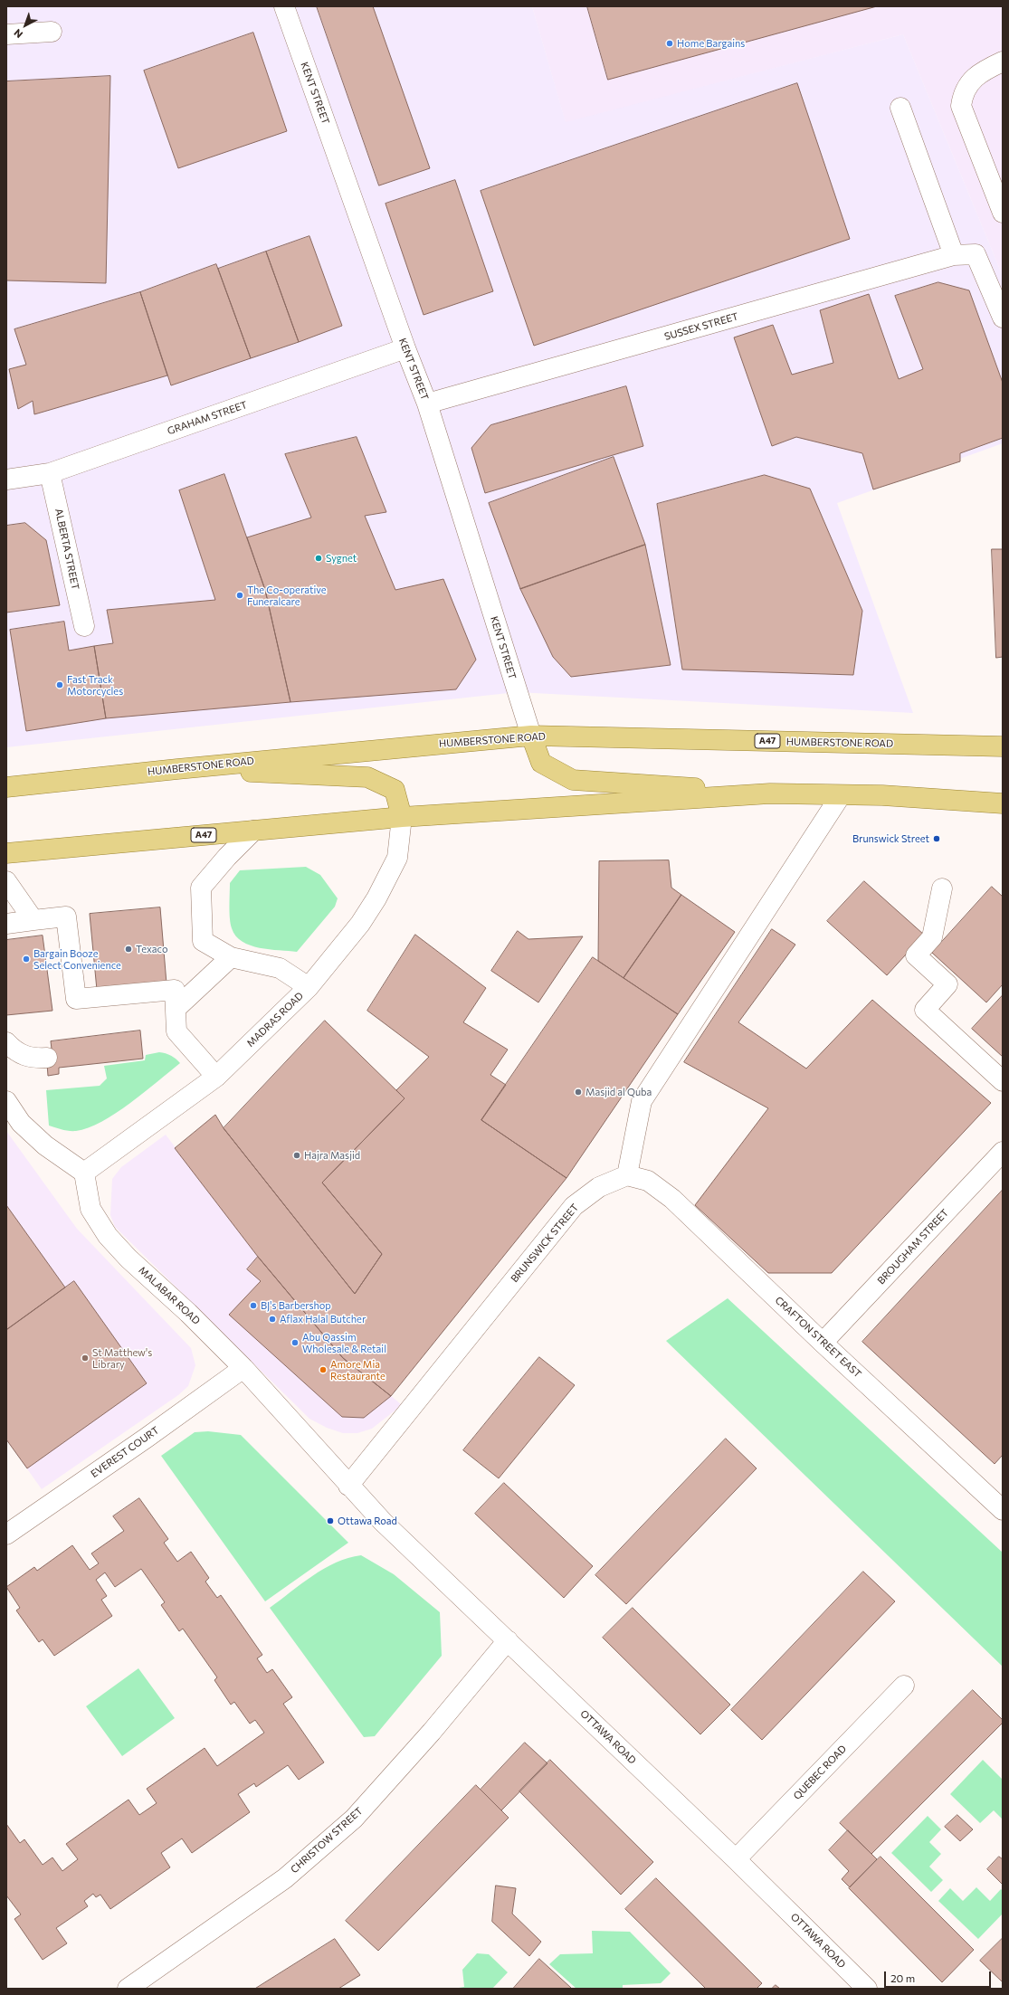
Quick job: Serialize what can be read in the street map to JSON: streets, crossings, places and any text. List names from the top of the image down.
{
  "streets": {
    "main road": ["HUMBERSTONE ROAD", "A47"],
    "street": [
      "KENT STREET",
      "SUSSEX STREET",
      "GRAHAM STREET",
      "ALBERTA STREET",
      "MADRAS ROAD",
      "BRUNSWICK STREET",
      "BROUGHAM STREET",
      "MALABAR ROAD",
      "CRAFTON STREET EAST",
      "EVEREST COURT",
      "OTTAWA ROAD",
      "QUEBEC ROAD",
      "CHRISTOW STREET"
    ]
  },
  "crossings": [
    ["KENT STREET", "SUSSEX STREET"],
    ["KENT STREET", "GRAHAM STREET"],
    ["KENT STREET", "HUMBERSTONE ROAD"],
    ["KENT STREET", "A47"],
    ["GRAHAM STREET", "ALBERTA STREET"],
    ["HUMBERSTONE ROAD", "A47"],
    ["A47", "MADRAS ROAD"],
    ["MADRAS ROAD", "MALABAR ROAD"],
    ["BRUNSWICK STREET", "MALABAR ROAD"],
    ["BRUNSWICK STREET", "CRAFTON STREET EAST"],
    ["BRUNSWICK STREET", "OTTAWA ROAD"],
    ["BROUGHAM STREET", "CRAFTON STREET EAST"],
    ["MALABAR ROAD", "EVEREST COURT"],
    ["MALABAR ROAD", "OTTAWA ROAD"],
    ["OTTAWA ROAD", "QUEBEC ROAD"],
    ["OTTAWA ROAD", "CHRISTOW STREET"]
  ],
  "places": [
    "Home Bargains",
    "Sygnet",
    "The Co-operative Funeralcare",
    "Fast Track Motorcycles",
    "Brunswick Street",
    "Texaco",
    "Bargain Booze Select Convenience",
    "Masjid al Quba",
    "Hajra Masjid",
    "BJ's Barbershop",
    "Aflax Halal Butcher",
    "Abu Qassim Wholesale & Retail",
    "St Matthew's Library",
    "Amore Mia Restaurante",
    "Ottawa Road"
  ],
  "scale_bar": "20 m",
  "north": "bottom left"
}
